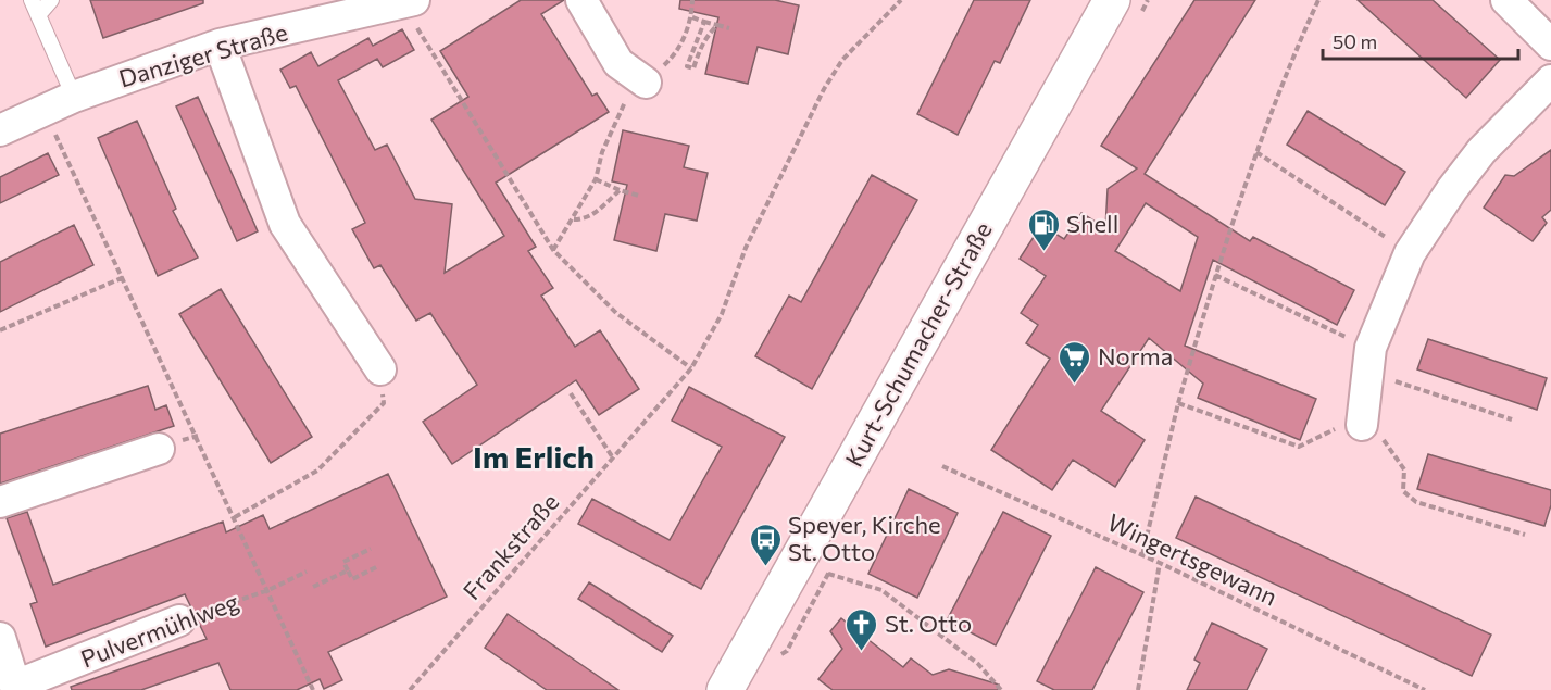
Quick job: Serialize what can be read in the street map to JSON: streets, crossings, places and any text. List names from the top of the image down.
{
  "streets": {
    "main road": ["Kurt-Schumacher-Straße"],
    "street": ["Danziger Straße", "Pulvermühlweg"],
    "path": ["Frankstraße", "Wingertsgewann"]
  },
  "districts": ["Im Erlich"],
  "places": {
    "fuel station": ["Shell"],
    "supermarket": ["Norma"],
    "bus stop": ["Speyer, Kirche St. Otto"],
    "church": ["St. Otto"]
  },
  "scale_bar": "50 m"
}
